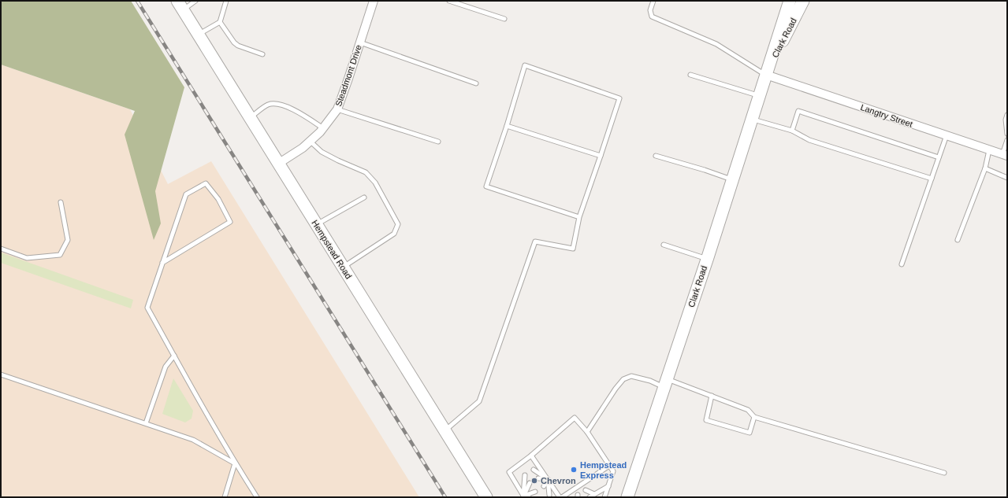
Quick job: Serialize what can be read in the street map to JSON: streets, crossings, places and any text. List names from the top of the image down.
{
  "streets": {
    "street": [
      "Clark Road",
      "Steadmont Drive",
      "Langtry Street",
      "Hempstead Road"
    ]
  },
  "crossings": [
    ["Clark Road", "Langtry Street"],
    ["Steadmont Drive", "Hempstead Road"]
  ],
  "places": ["Hempstead Express", "Chevron"]
}
